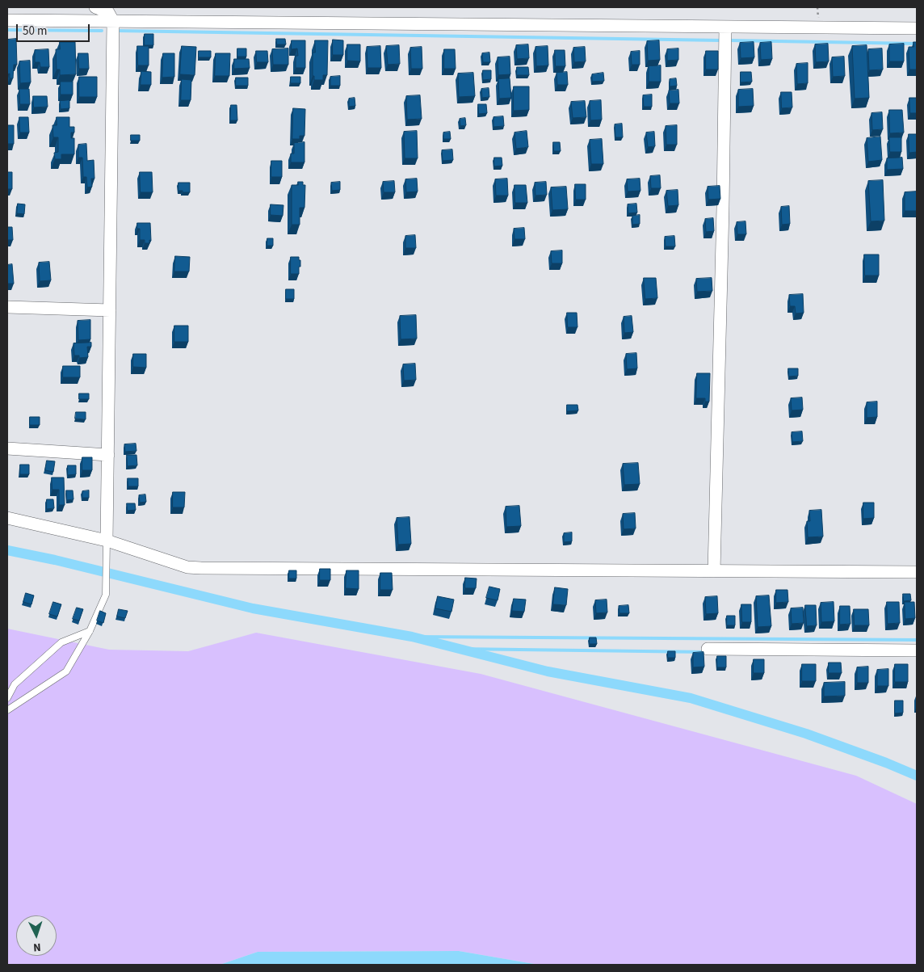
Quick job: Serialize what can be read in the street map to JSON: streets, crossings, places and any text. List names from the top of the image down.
{
  "scale_bar": "50 m",
  "north": "bottom"
}
